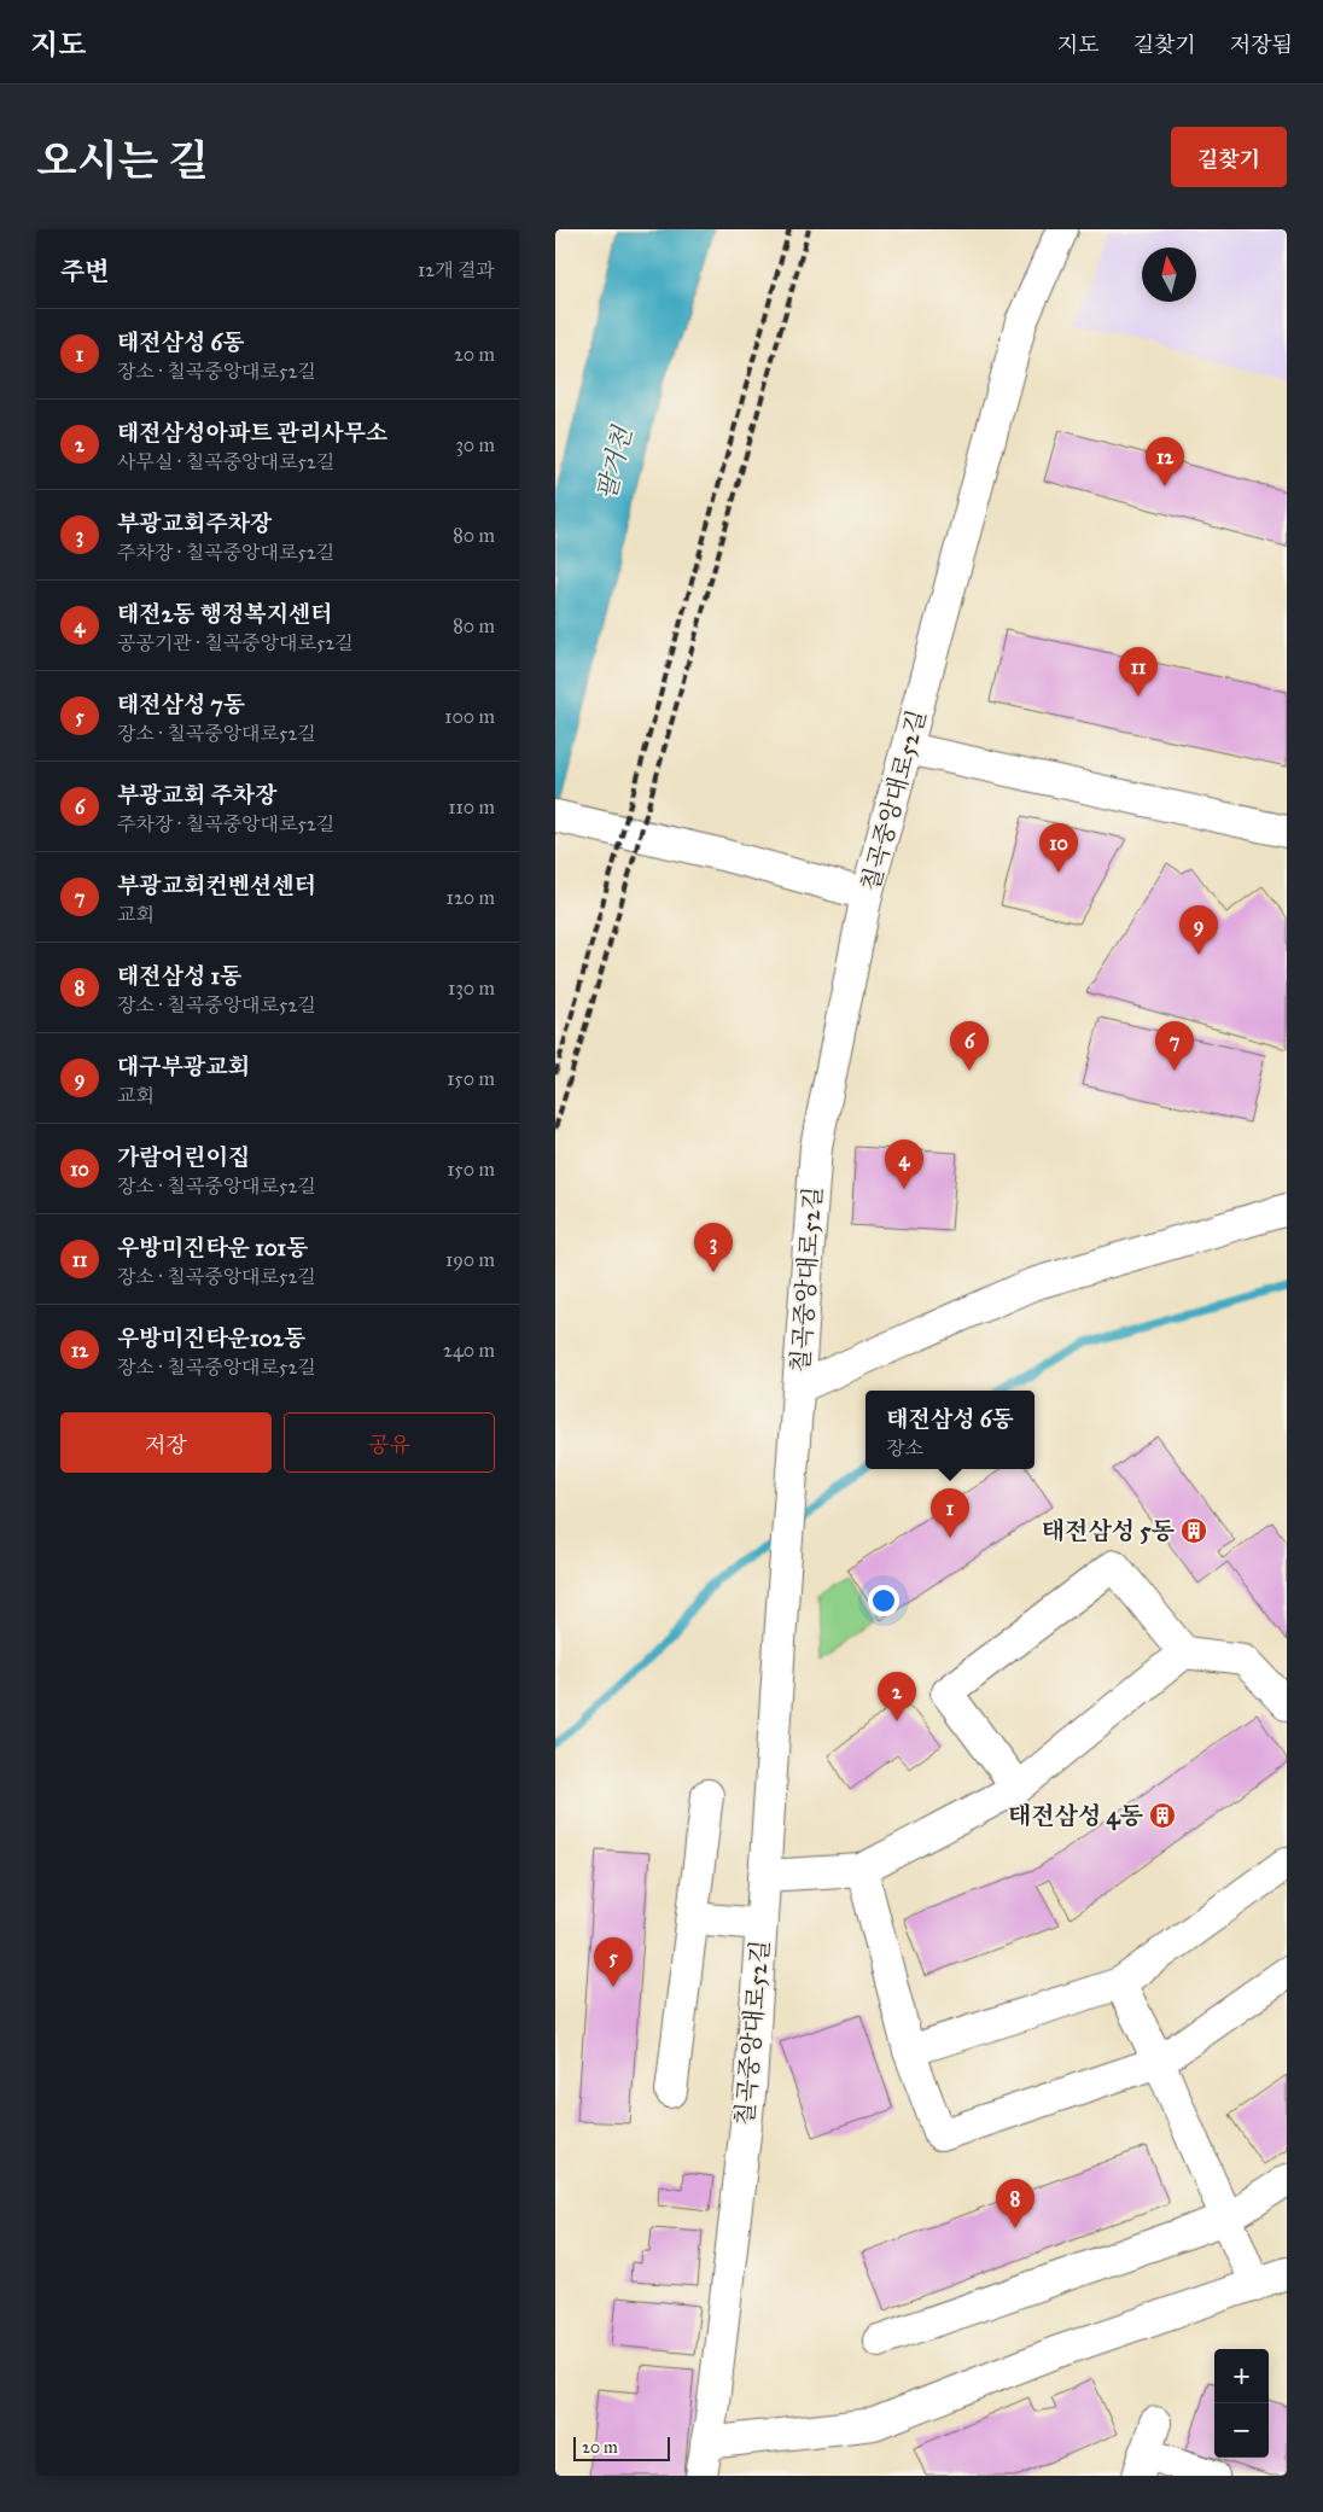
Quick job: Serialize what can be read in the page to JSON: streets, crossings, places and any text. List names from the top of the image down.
{
  "streets": {
    "street": ["칠곡중앙대로52길"]
  },
  "water": ["팔거천"],
  "places": {
    "building": ["태전삼성 5동", "태전삼성 4동"]
  },
  "scale_bar": "20 m",
  "north": "top",
  "page": {
    "header": "지도",
    "nav": ["지도", "길찾기", "저장됨"],
    "title": "오시는 길",
    "buttons": [
      "길찾기",
      ["저장", "공유"]
    ],
    "heading": ["주변", "12개 결과"],
    "list": [
      {
        "mark": "1",
        "name": "태전삼성 6동",
        "note": "장소 · 칠곡중앙대로52길",
        "value": "20 m"
      },
      {
        "mark": "2",
        "name": "태전삼성아파트 관리사무소",
        "note": "사무실 · 칠곡중앙대로52길",
        "value": "30 m"
      },
      {
        "mark": "3",
        "name": "부광교회주차장",
        "note": "주차장 · 칠곡중앙대로52길",
        "value": "80 m"
      },
      {
        "mark": "4",
        "name": "태전2동 행정복지센터",
        "note": "공공기관 · 칠곡중앙대로52길",
        "value": "80 m"
      },
      {
        "mark": "5",
        "name": "태전삼성 7동",
        "note": "장소 · 칠곡중앙대로52길",
        "value": "100 m"
      },
      {
        "mark": "6",
        "name": "부광교회 주차장",
        "note": "주차장 · 칠곡중앙대로52길",
        "value": "110 m"
      },
      {
        "mark": "7",
        "name": "부광교회컨벤션센터",
        "note": "교회",
        "value": "120 m"
      },
      {
        "mark": "8",
        "name": "태전삼성 1동",
        "note": "장소 · 칠곡중앙대로52길",
        "value": "130 m"
      },
      {
        "mark": "9",
        "name": "대구부광교회",
        "note": "교회",
        "value": "150 m"
      },
      {
        "mark": "10",
        "name": "가람어린이집",
        "note": "장소 · 칠곡중앙대로52길",
        "value": "150 m"
      },
      {
        "mark": "11",
        "name": "우방미진타운 101동",
        "note": "장소 · 칠곡중앙대로52길",
        "value": "190 m"
      },
      {
        "mark": "12",
        "name": "우방미진타운102동",
        "note": "장소 · 칠곡중앙대로52길",
        "value": "240 m"
      }
    ],
    "pins": [
      "12",
      "11",
      "10",
      "9",
      "6",
      "7",
      "4",
      "3",
      "1",
      "2",
      "5",
      "8"
    ],
    "popup": ["태전삼성 6동", "장소"],
    "map_buttons": ["+", "−"],
    "scale": "20 m"
  }
}
